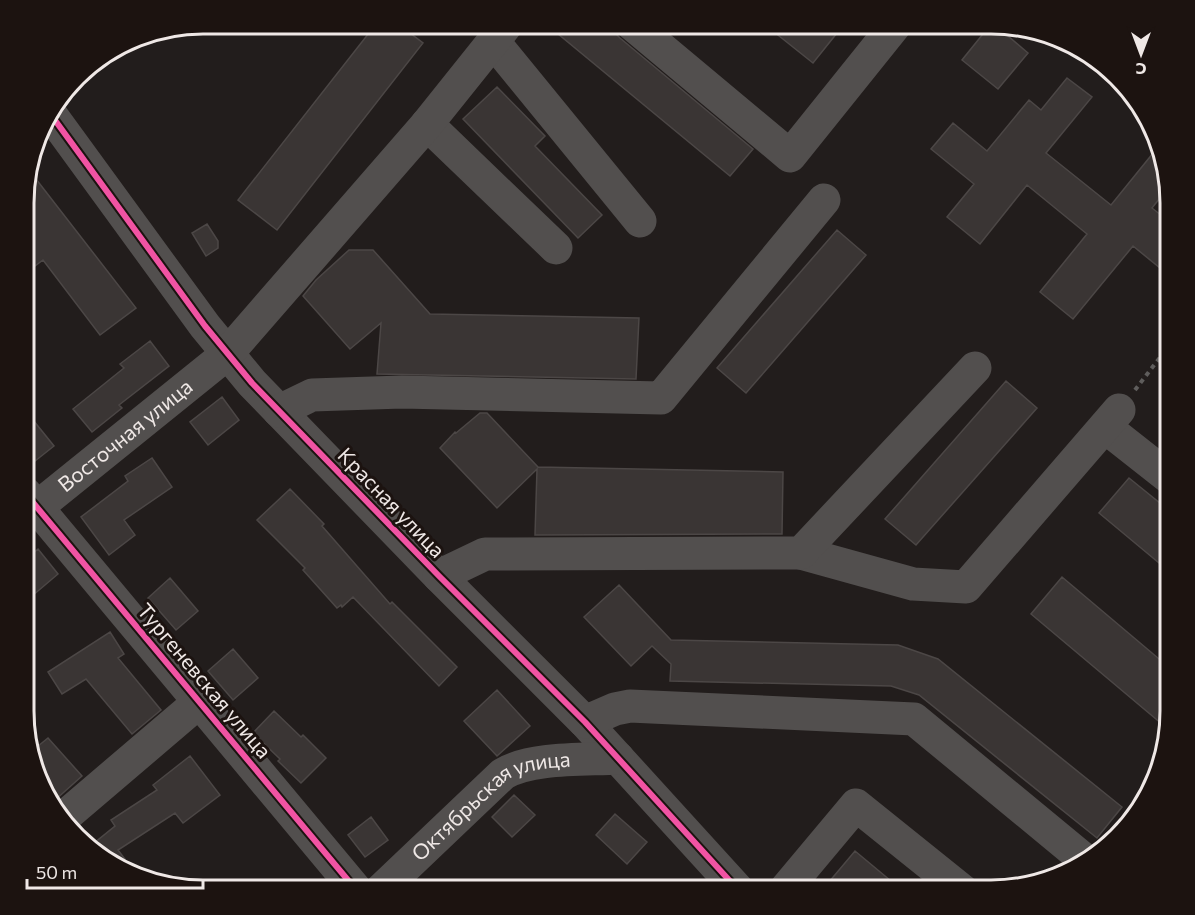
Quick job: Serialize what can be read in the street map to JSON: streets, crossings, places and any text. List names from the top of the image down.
{
  "streets": {
    "street": [
      "Восточная улица",
      "Красная улица",
      "Тургеневская улица",
      "Октябрьская улица"
    ]
  },
  "crossings": [
    ["Восточная улица", "Красная улица"],
    ["Красная улица", "Октябрьская улица"]
  ],
  "scale_bar": "50 m",
  "north": "bottom"
}
